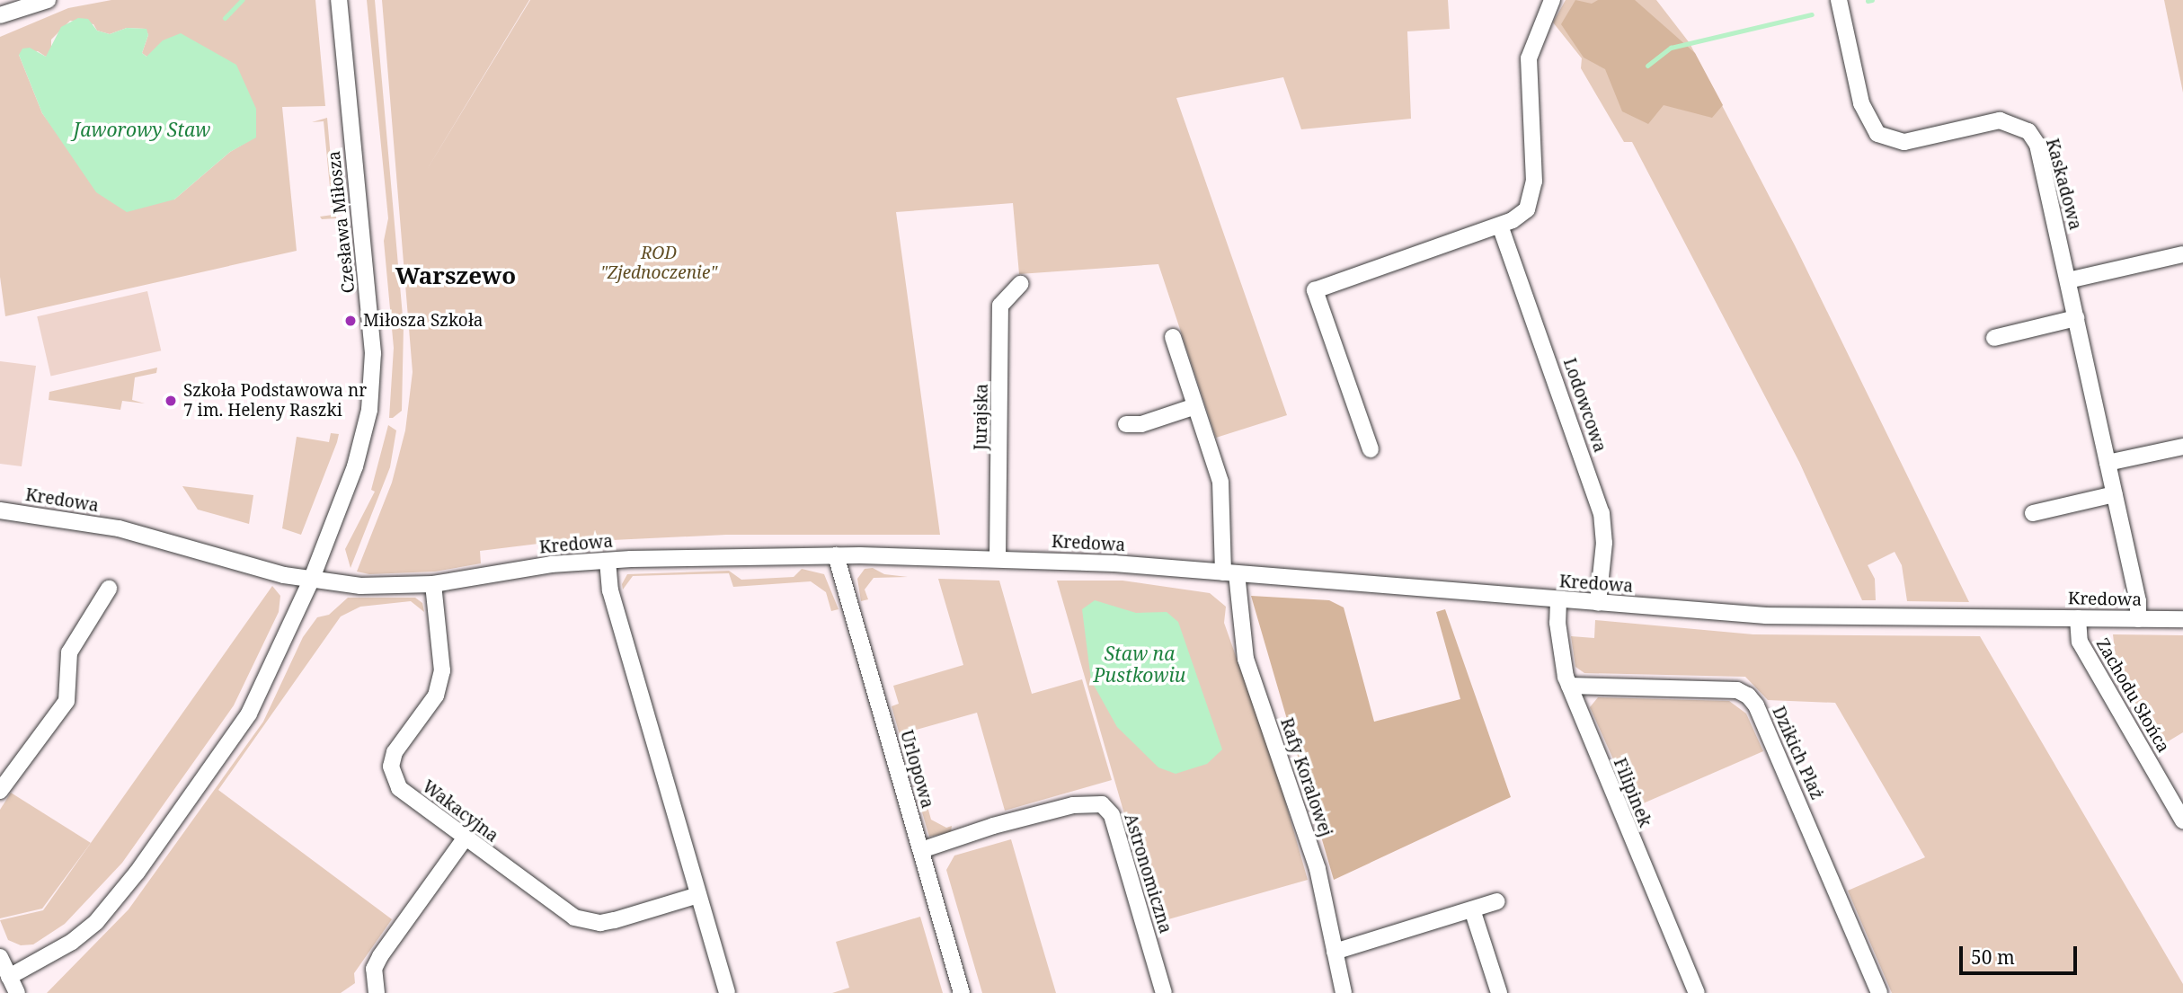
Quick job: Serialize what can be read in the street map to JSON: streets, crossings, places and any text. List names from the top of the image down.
{
  "streets": {
    "street": [
      "Kaskadowa",
      "Czesława Miłosza",
      "Lodowcowa",
      "Jurajska",
      "Kredowa",
      "Zachodu Słońca",
      "Dzikich Plaż",
      "Urlopowa",
      "Rafy Koralowej",
      "Filipinek",
      "Wakacyjna",
      "Astronomiczna"
    ]
  },
  "crossings": [
    ["Kaskadowa", "Kredowa"],
    ["Czesława Miłosza", "Kredowa"],
    ["Lodowcowa", "Kredowa"],
    ["Jurajska", "Kredowa"],
    ["Kredowa", "Zachodu Słońca"],
    ["Kredowa", "Urlopowa"],
    ["Kredowa", "Rafy Koralowej"],
    ["Kredowa", "Filipinek"],
    ["Kredowa", "Wakacyjna"],
    ["Dzikich Plaż", "Filipinek"],
    ["Urlopowa", "Astronomiczna"]
  ],
  "districts": ["Warszewo"],
  "water": ["Jaworowy Staw", "Staw na Pustkowiu"],
  "parks": ["ROD \"Zjednoczenie\""],
  "places": ["Miłosza Szkoła", "Szkoła Podstawowa nr 7 im. Heleny Raszki"],
  "scale_bar": "50 m"
}
